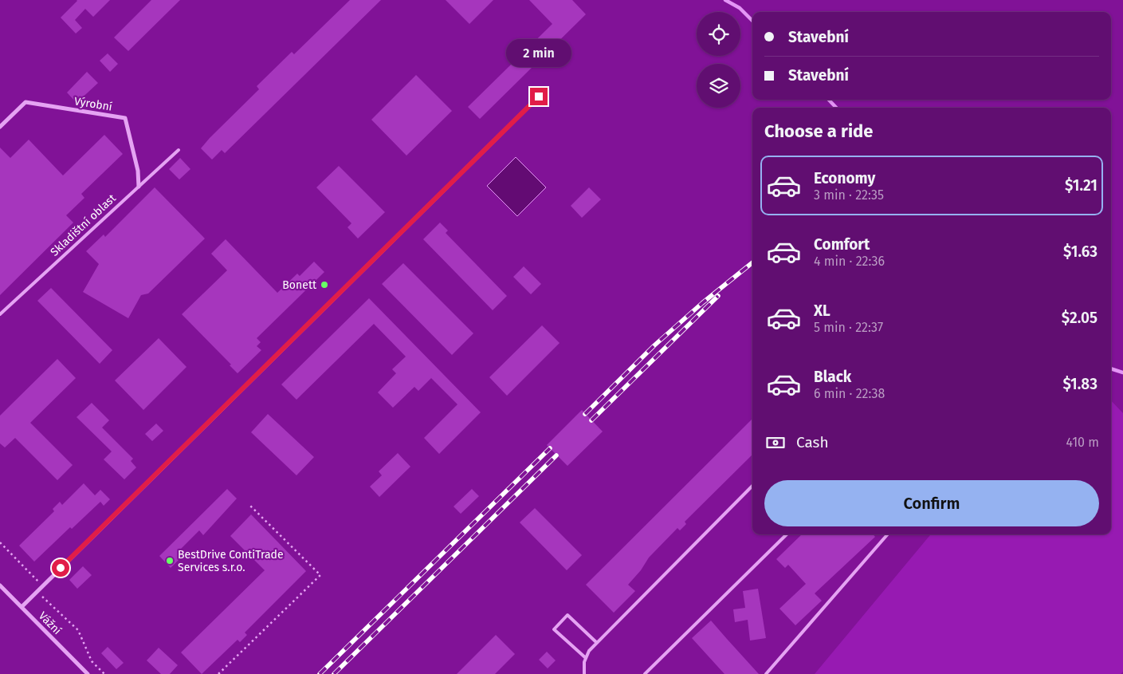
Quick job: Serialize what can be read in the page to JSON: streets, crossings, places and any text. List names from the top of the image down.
{
  "streets": {
    "street": ["Výrobní", "Vážní"],
    "lane": ["Skladištní oblast"]
  },
  "crossings": [
    ["Výrobní", "Skladištní oblast"]
  ],
  "places": ["Bonett", "BestDrive ContiTrade Services s.r.o."],
  "page": {
    "banner": ["Stavební", "Stavební"],
    "bubble": "2 min",
    "heading": "Choose a ride",
    "list": [
      {
        "name": "Economy",
        "note": "3 min · 22:35",
        "value": "$1.21"
      },
      {
        "name": "Comfort",
        "note": "4 min · 22:36",
        "value": "$1.63"
      },
      {
        "name": "XL",
        "note": "5 min · 22:37",
        "value": "$2.05"
      },
      {
        "name": "Black",
        "note": "6 min · 22:38",
        "value": "$1.83"
      }
    ],
    "pay": ["Cash", "410 m"],
    "buttons": "Confirm"
  }
}
